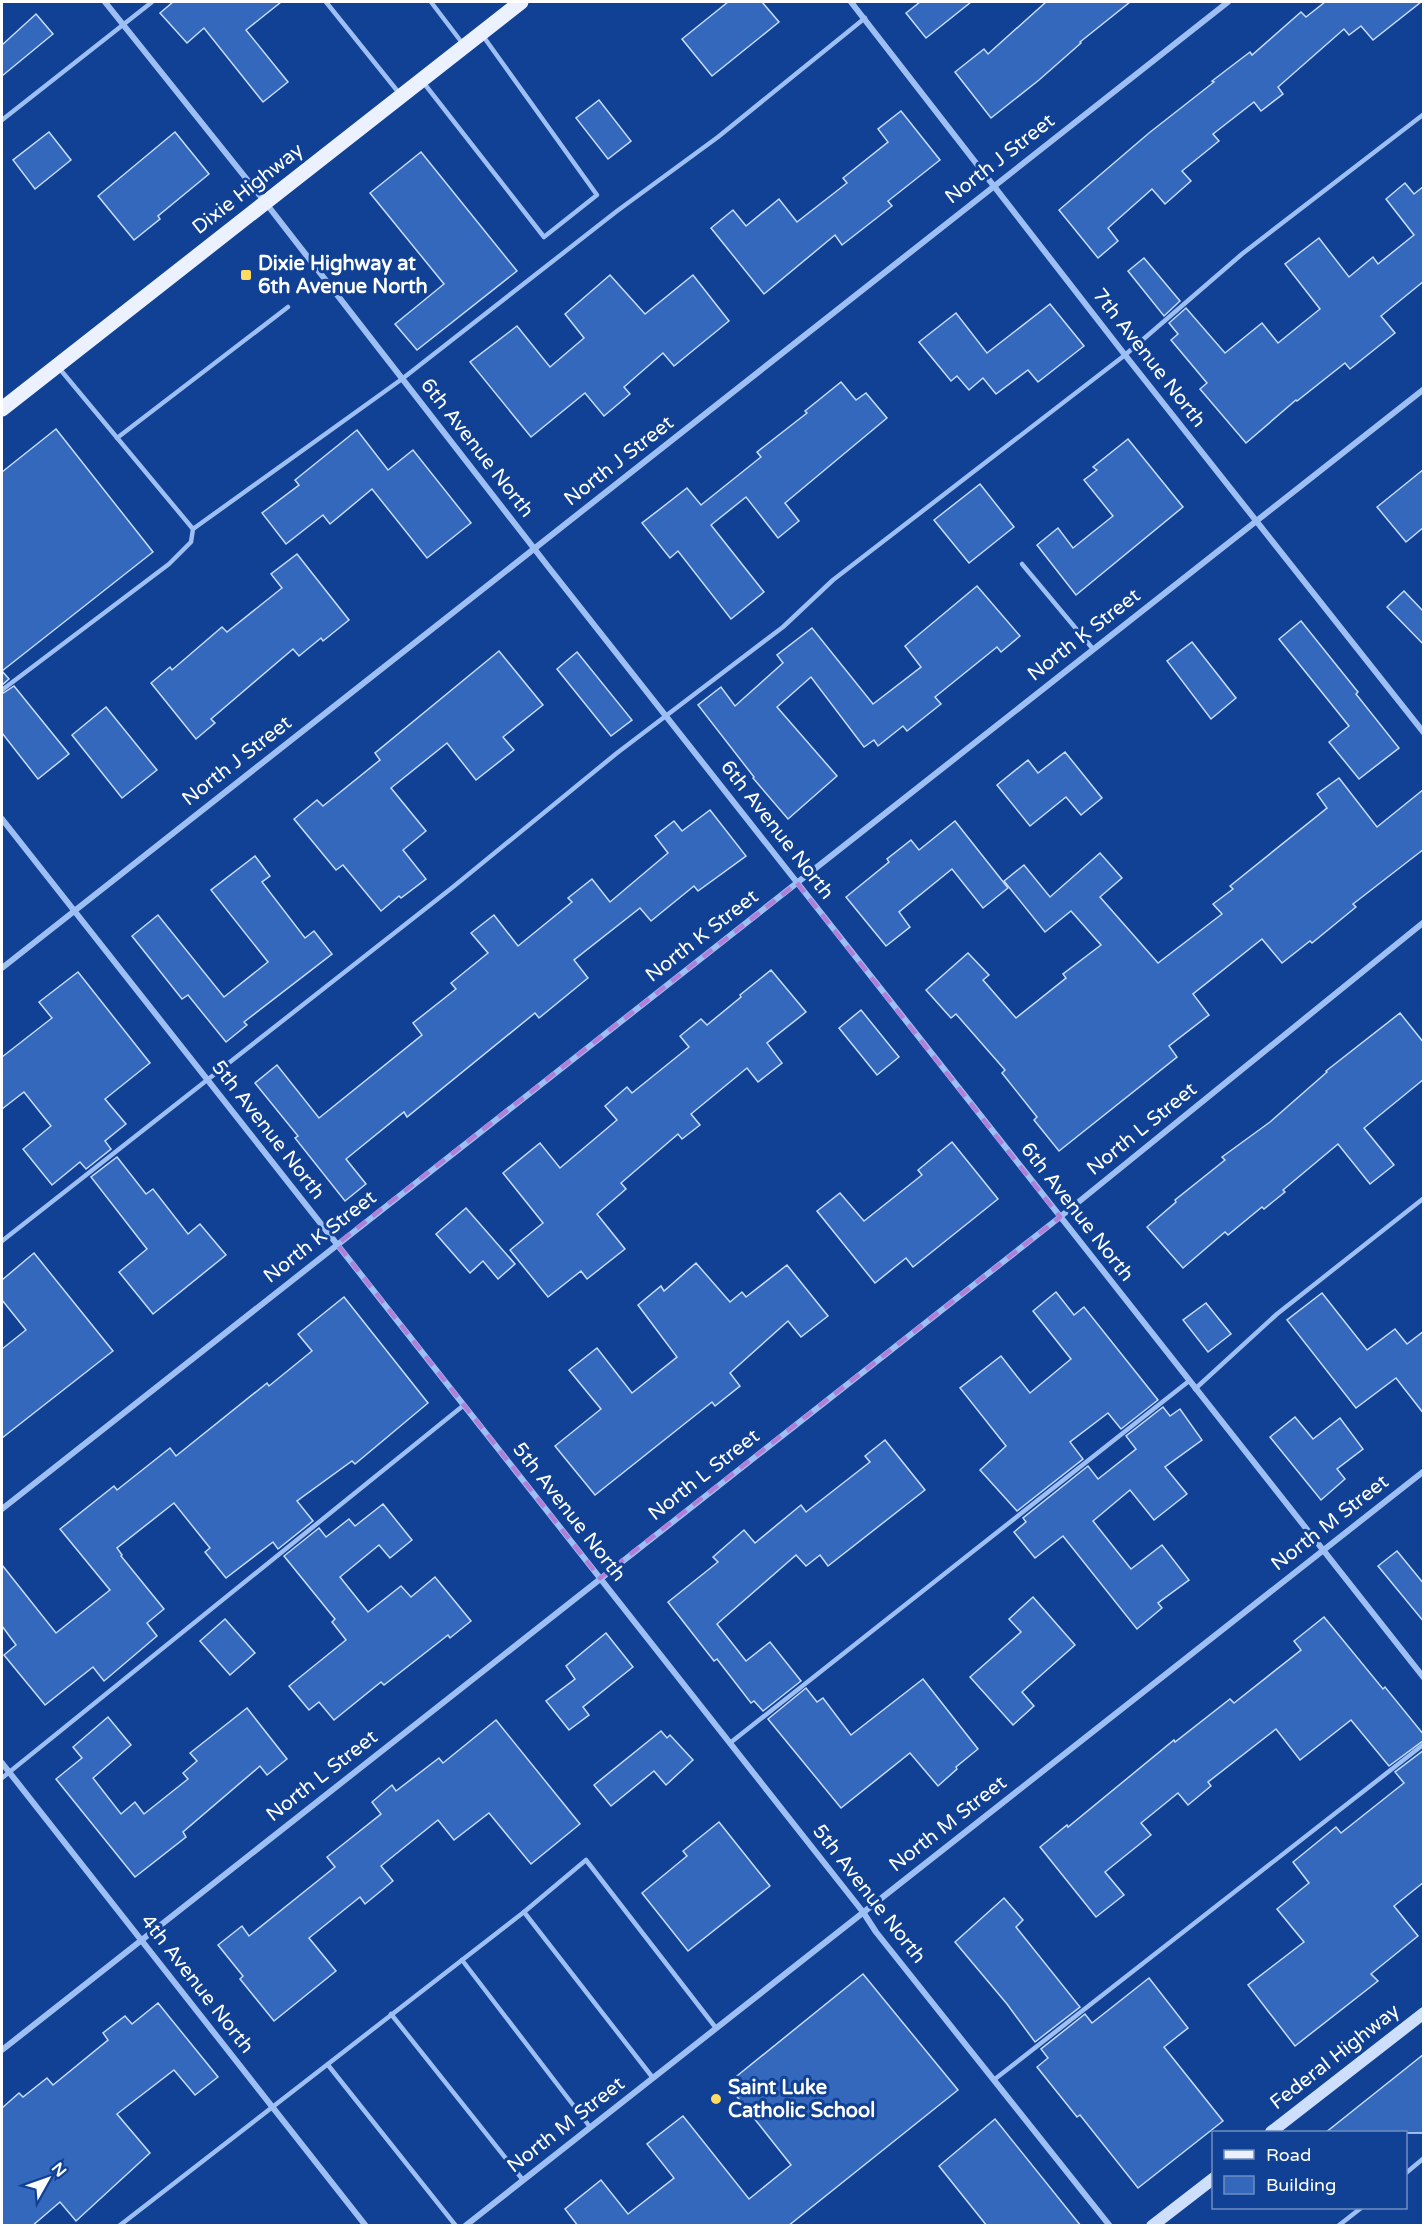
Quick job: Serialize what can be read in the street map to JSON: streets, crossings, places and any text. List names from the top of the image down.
{
  "streets": {
    "main road": ["Dixie Highway", "Federal Highway"],
    "street": [
      "North J Street",
      "7th Avenue North",
      "6th Avenue North",
      "North K Street",
      "North L Street",
      "5th Avenue North",
      "North M Street",
      "4th Avenue North"
    ]
  },
  "crossings": [
    ["North J Street", "7th Avenue North"],
    ["North J Street", "6th Avenue North"],
    ["North J Street", "5th Avenue North"],
    ["Dixie Highway", "6th Avenue North"],
    ["7th Avenue North", "North K Street"],
    ["6th Avenue North", "North K Street"],
    ["6th Avenue North", "North L Street"],
    ["6th Avenue North", "North M Street"],
    ["North K Street", "5th Avenue North"],
    ["North L Street", "5th Avenue North"],
    ["North L Street", "4th Avenue North"],
    ["5th Avenue North", "North M Street"]
  ],
  "places": {
    "transit": ["Dixie Highway at 6th Avenue North"],
    "other": ["Saint Luke Catholic School"]
  },
  "legend": ["Road", "Building"],
  "north": "top right"
}
